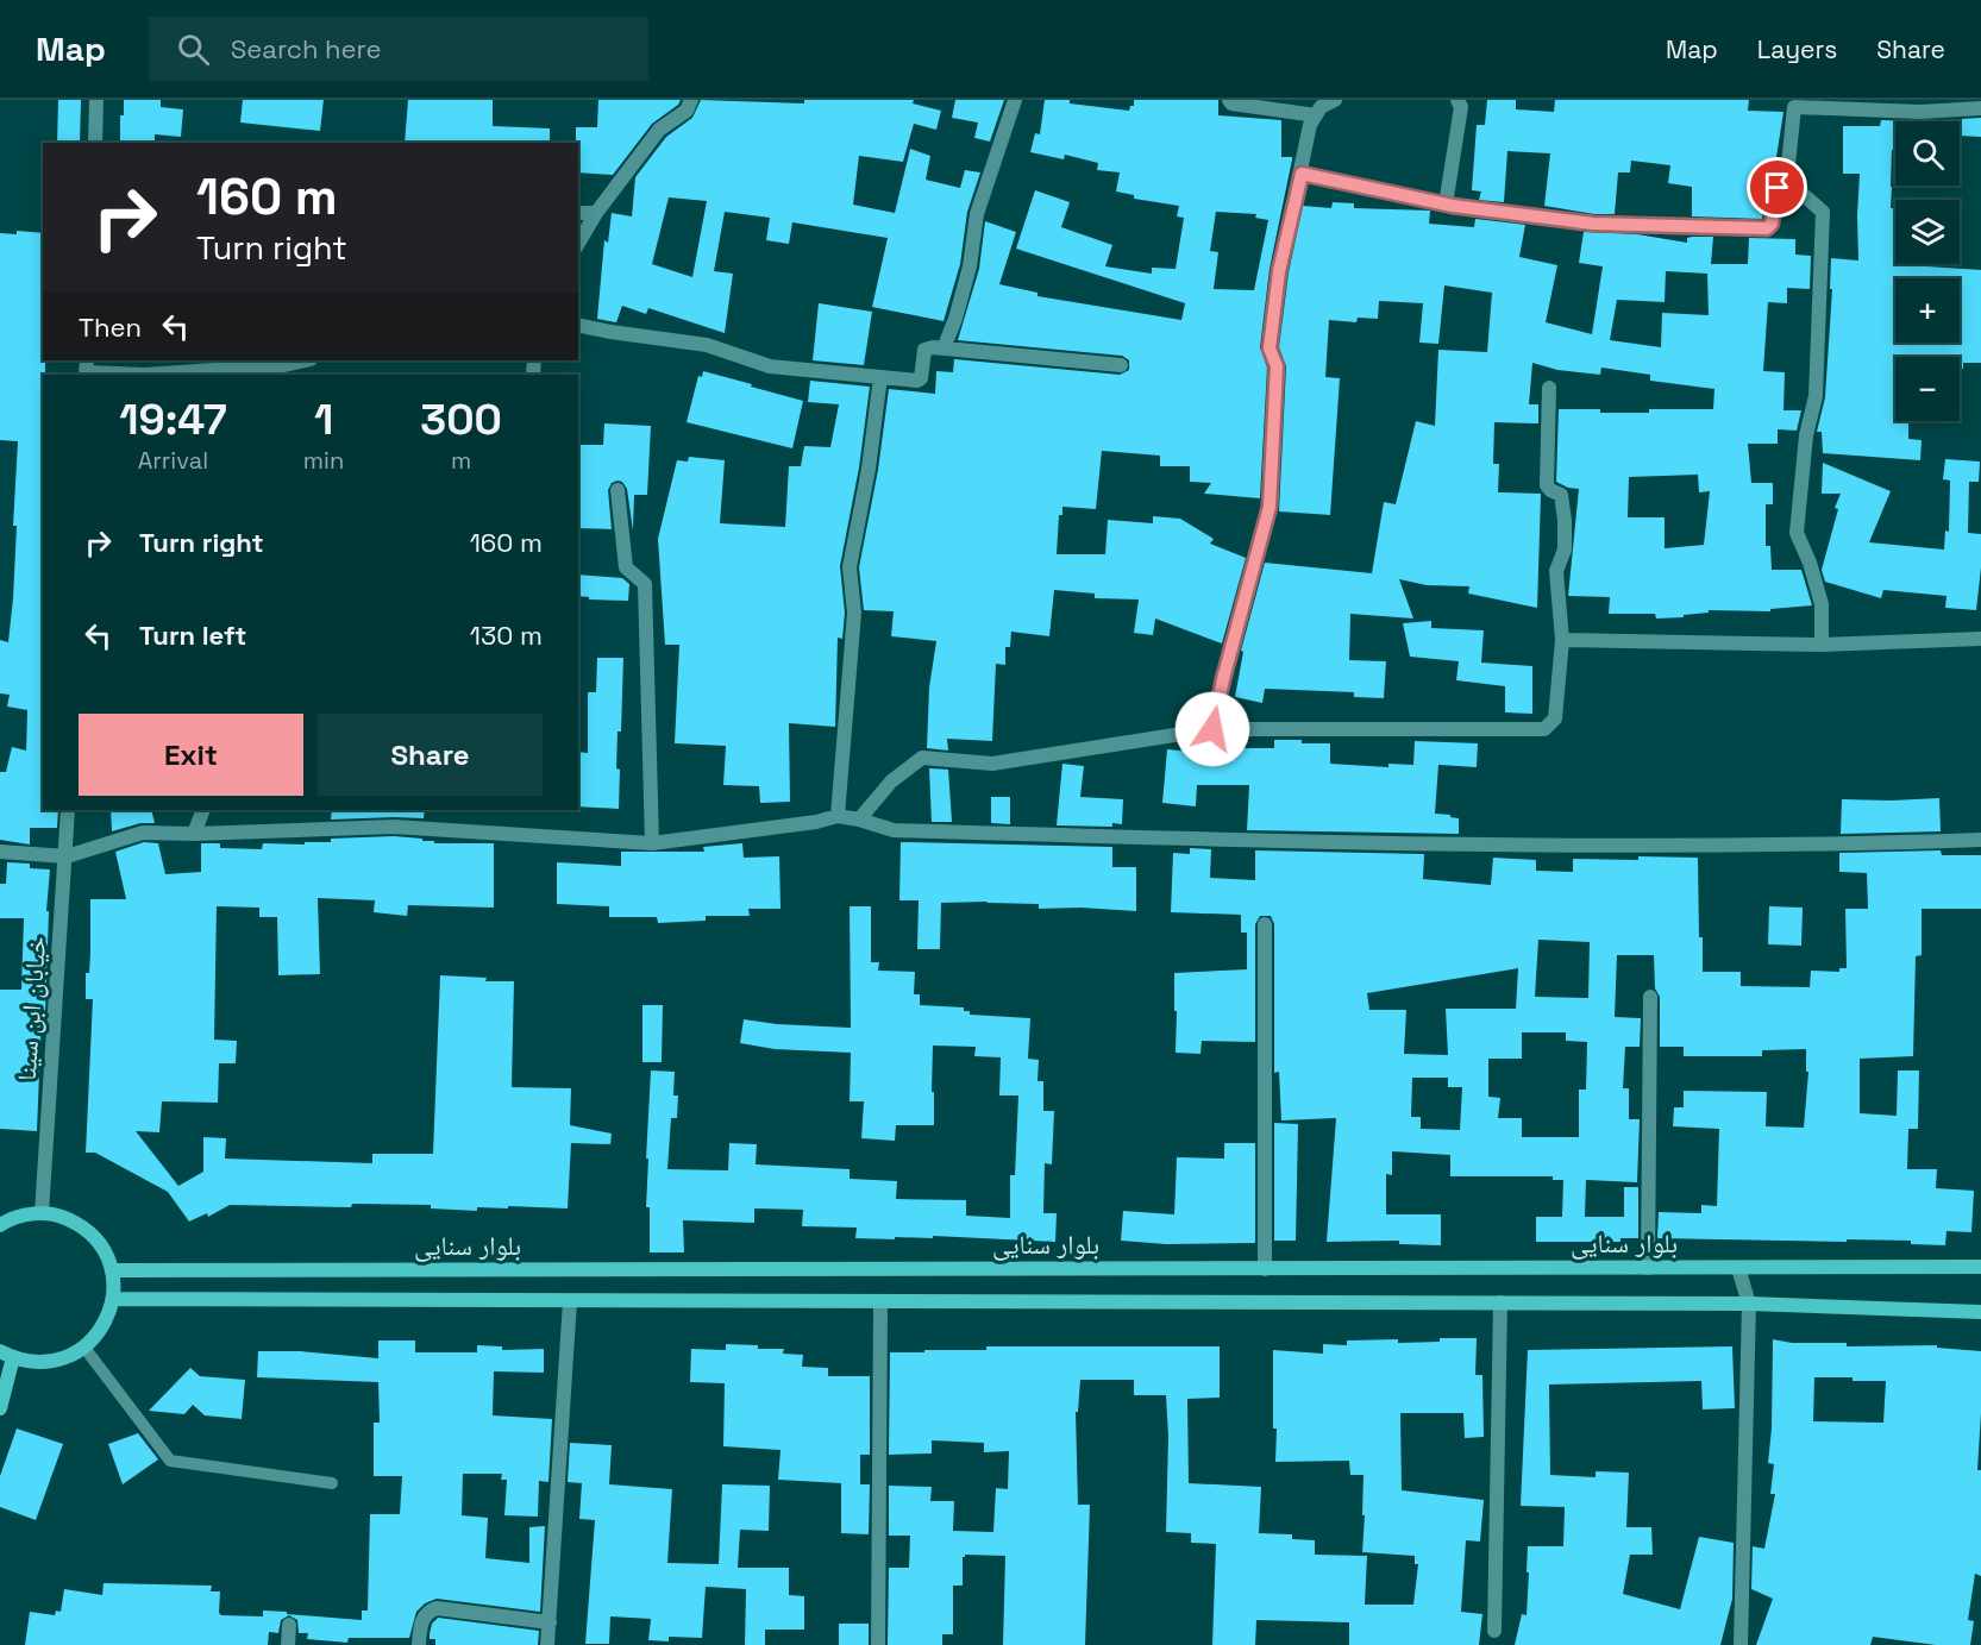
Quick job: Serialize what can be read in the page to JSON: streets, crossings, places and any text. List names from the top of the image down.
{
  "streets": {
    "main road": ["بلوار سنایی"],
    "street": ["خیابان ابن سینا"]
  },
  "page": {
    "header": "Map",
    "search": "Search here",
    "nav": ["Map", "Layers", "Share"],
    "map_buttons": ["+", "−"],
    "turn": ["160 m", "Turn right"],
    "then": "Then",
    "eta": [
      "19:47",
      "Arrival",
      "1",
      "min",
      "300",
      "m"
    ],
    "list": [
      {
        "name": "Turn right",
        "value": "160 m"
      },
      {
        "name": "Turn left",
        "value": "130 m"
      }
    ],
    "buttons": ["Exit", "Share"]
  }
}
